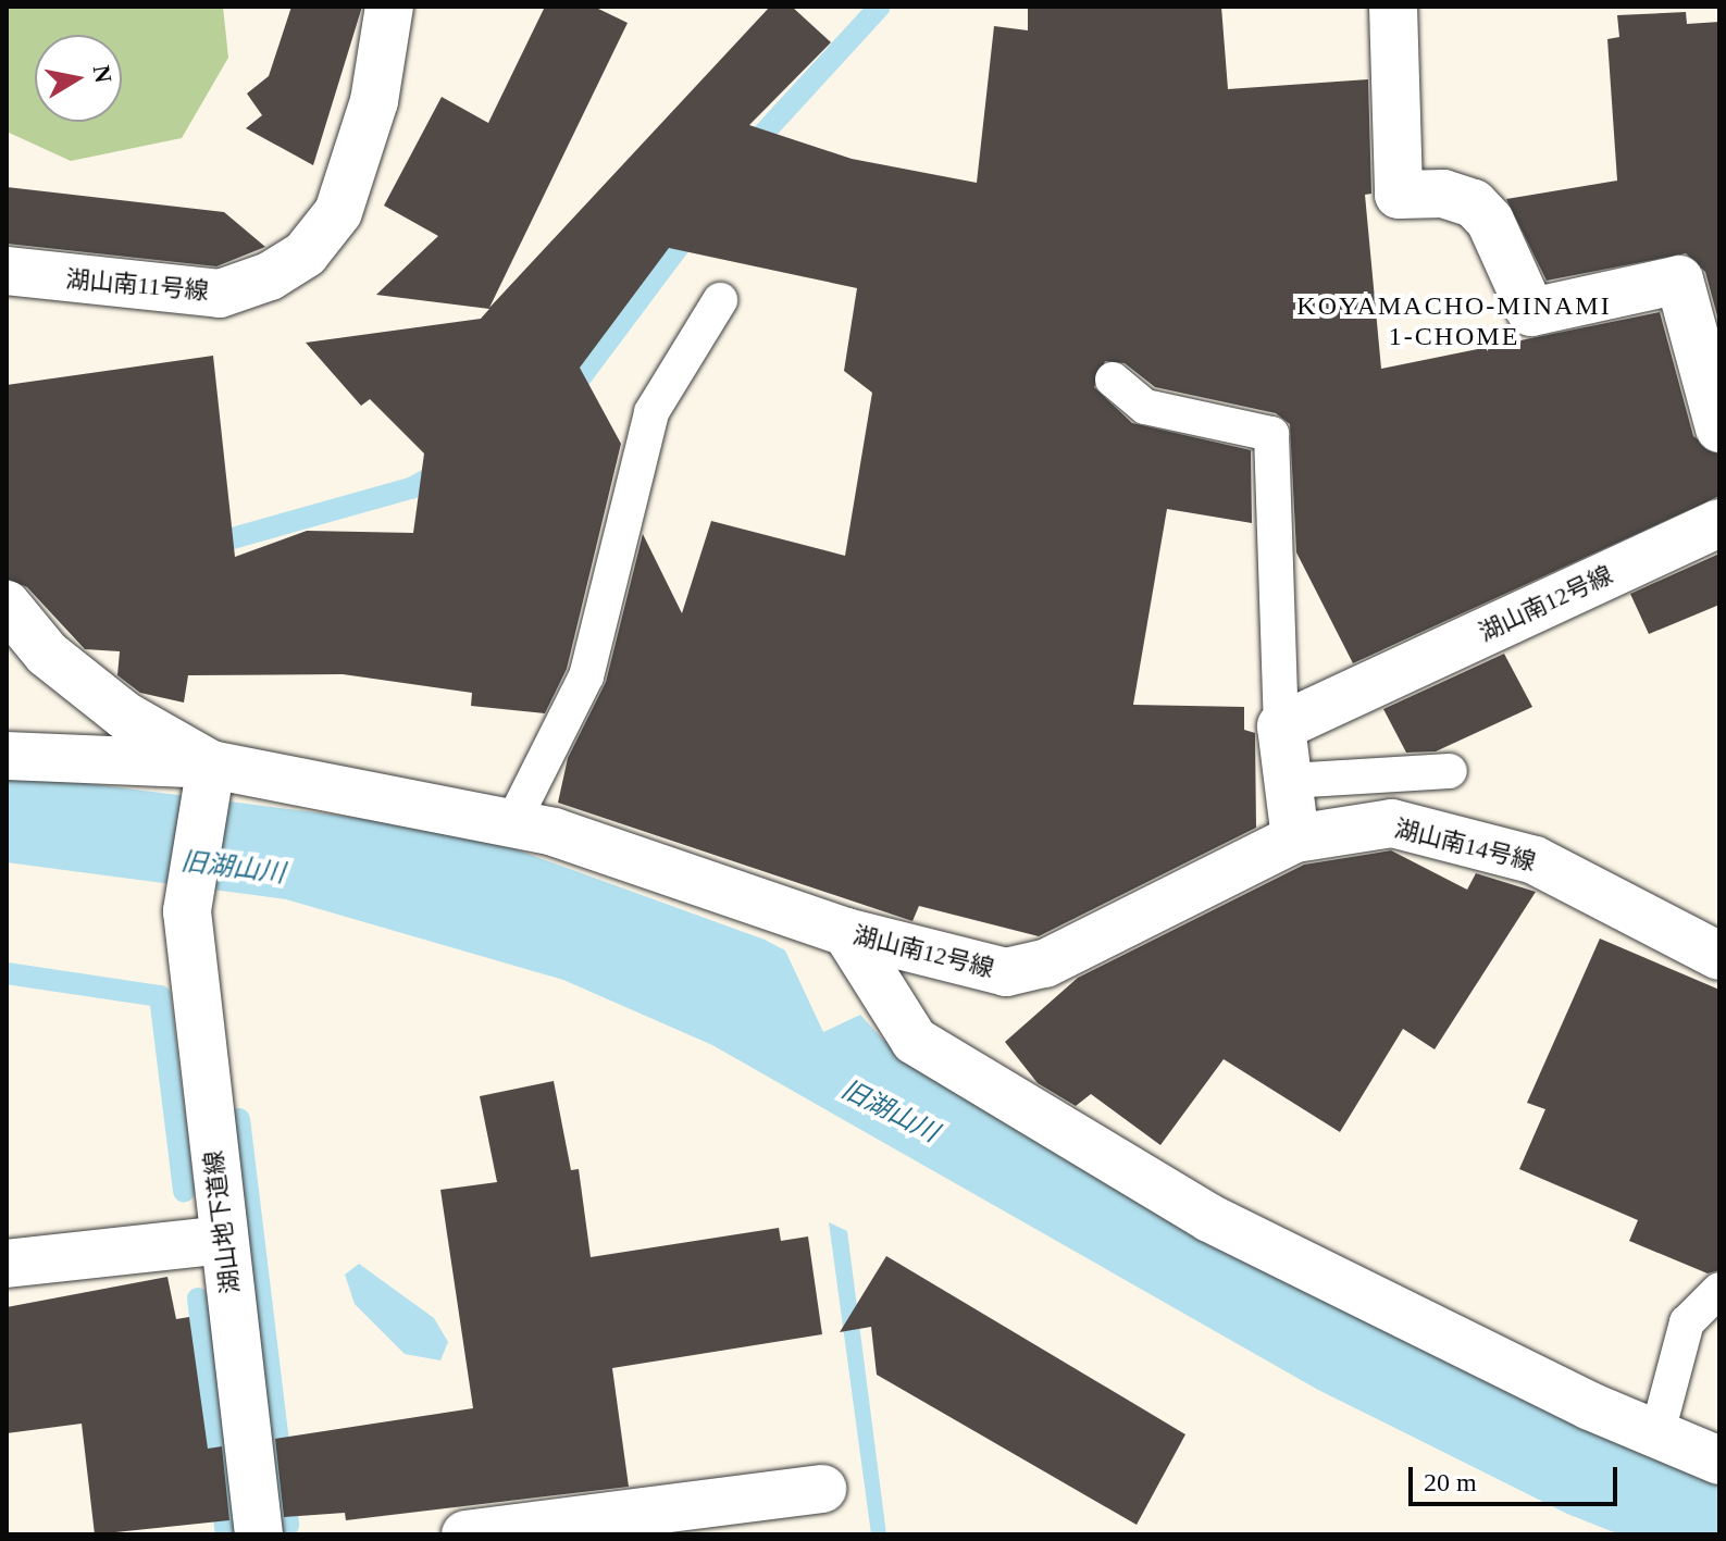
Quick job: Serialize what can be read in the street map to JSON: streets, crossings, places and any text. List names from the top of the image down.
{
  "streets": {
    "street": [
      "湖山南11号線",
      "湖山南12号線",
      "湖山南14号線",
      "湖山地下道線"
    ]
  },
  "crossings": [
    ["湖山南12号線", "湖山南14号線"],
    ["湖山南12号線", "湖山地下道線"]
  ],
  "districts": ["KOYAMACHO-MINAMI 1-CHOME"],
  "water": ["旧湖山川"],
  "scale_bar": "20 m",
  "north": "right"
}
